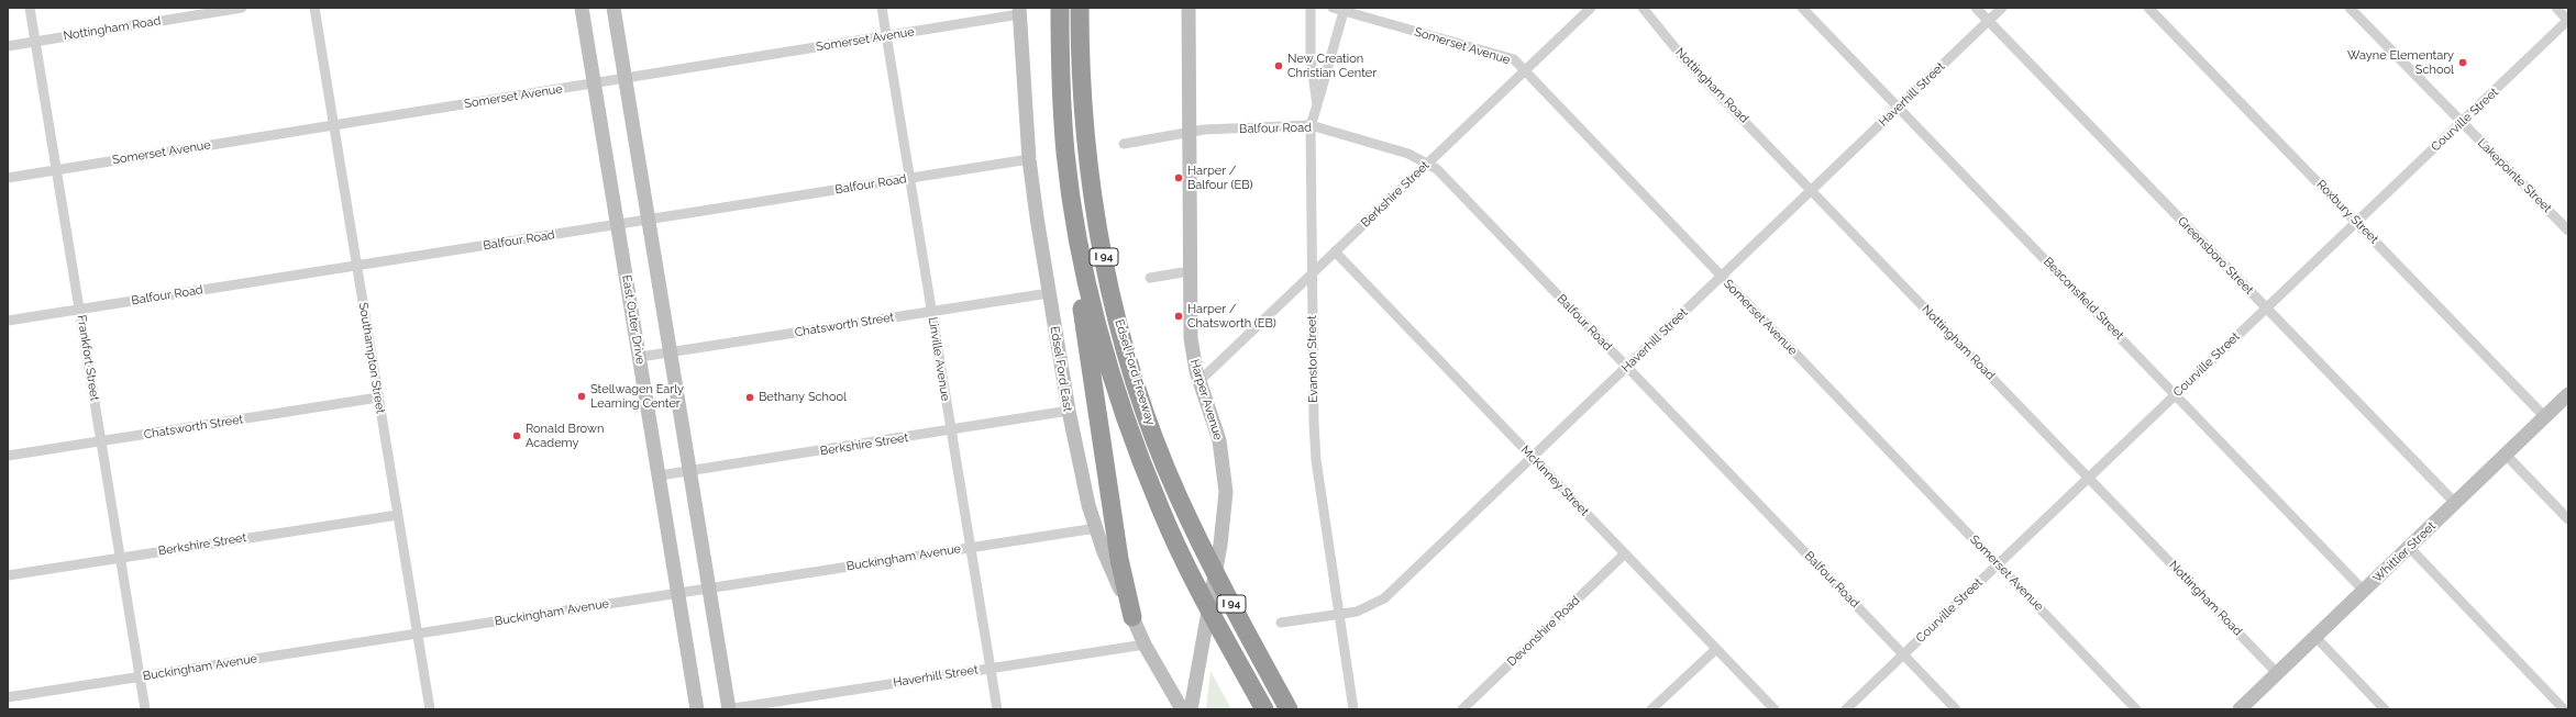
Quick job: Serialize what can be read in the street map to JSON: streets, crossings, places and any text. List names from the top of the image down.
{
  "streets": {
    "highway": ["I 94", "Edsel Ford Freeway"],
    "street": [
      "Nottingham Road",
      "Somerset Avenue",
      "Haverhill Street",
      "Courville Street",
      "Balfour Road",
      "Lakepointe Street",
      "Berkshire Street",
      "Roxbury Street",
      "Greensboro Street",
      "Beaconsfield Street",
      "East Outer Drive",
      "Chatsworth Street",
      "Frankfort Street",
      "Southampton Street",
      "Linville Avenue",
      "Evanston Street",
      "Edsel Ford East",
      "Harper Avenue",
      "McKinney Street",
      "Whittier Street",
      "Buckingham Avenue",
      "Devonshire Road"
    ]
  },
  "crossings": [
    ["Nottingham Road", "Haverhill Street"],
    ["Nottingham Road", "Courville Street"],
    ["Nottingham Road", "Frankfort Street"],
    ["Nottingham Road", "Whittier Street"],
    ["Somerset Avenue", "Haverhill Street"],
    ["Somerset Avenue", "Courville Street"],
    ["Somerset Avenue", "Berkshire Street"],
    ["Somerset Avenue", "East Outer Drive"],
    ["Somerset Avenue", "Frankfort Street"],
    ["Somerset Avenue", "Southampton Street"],
    ["Somerset Avenue", "Linville Avenue"],
    ["Somerset Avenue", "Edsel Ford East"],
    ["Haverhill Street", "Balfour Road"],
    ["Haverhill Street", "Greensboro Street"],
    ["Haverhill Street", "Beaconsfield Street"],
    ["Haverhill Street", "Linville Avenue"],
    ["Haverhill Street", "Evanston Street"],
    ["Haverhill Street", "Edsel Ford East"],
    ["Haverhill Street", "McKinney Street"],
    ["Courville Street", "Balfour Road"],
    ["Courville Street", "Lakepointe Street"],
    ["Courville Street", "Roxbury Street"],
    ["Courville Street", "Greensboro Street"],
    ["Courville Street", "Beaconsfield Street"],
    ["Balfour Road", "Berkshire Street"],
    ["Balfour Road", "East Outer Drive"],
    ["Balfour Road", "Frankfort Street"],
    ["Balfour Road", "Southampton Street"],
    ["Balfour Road", "Linville Avenue"],
    ["Balfour Road", "Evanston Street"],
    ["Balfour Road", "Edsel Ford East"],
    ["Balfour Road", "Harper Avenue"],
    ["Berkshire Street", "East Outer Drive"],
    ["Berkshire Street", "Frankfort Street"],
    ["Berkshire Street", "Southampton Street"],
    ["Berkshire Street", "Linville Avenue"],
    ["Berkshire Street", "Evanston Street"],
    ["Berkshire Street", "Edsel Ford East"],
    ["Berkshire Street", "Harper Avenue"],
    ["Berkshire Street", "McKinney Street"],
    ["Roxbury Street", "Whittier Street"],
    ["Greensboro Street", "Whittier Street"],
    ["Beaconsfield Street", "Whittier Street"],
    ["East Outer Drive", "Chatsworth Street"],
    ["East Outer Drive", "Buckingham Avenue"],
    ["Chatsworth Street", "Frankfort Street"],
    ["Chatsworth Street", "Southampton Street"],
    ["Chatsworth Street", "Linville Avenue"],
    ["Chatsworth Street", "Edsel Ford East"],
    ["Frankfort Street", "Buckingham Avenue"],
    ["Southampton Street", "Buckingham Avenue"],
    ["Linville Avenue", "Buckingham Avenue"],
    ["Edsel Ford East", "Buckingham Avenue"],
    ["McKinney Street", "Devonshire Road"]
  ],
  "places": [
    "Wayne Elementary School",
    "New Creation Christian Center",
    "Harper / Balfour (EB)",
    "Harper / Chatsworth (EB)",
    "Stellwagen Early Learning Center",
    "Bethany School",
    "Ronald Brown Academy"
  ]
}
